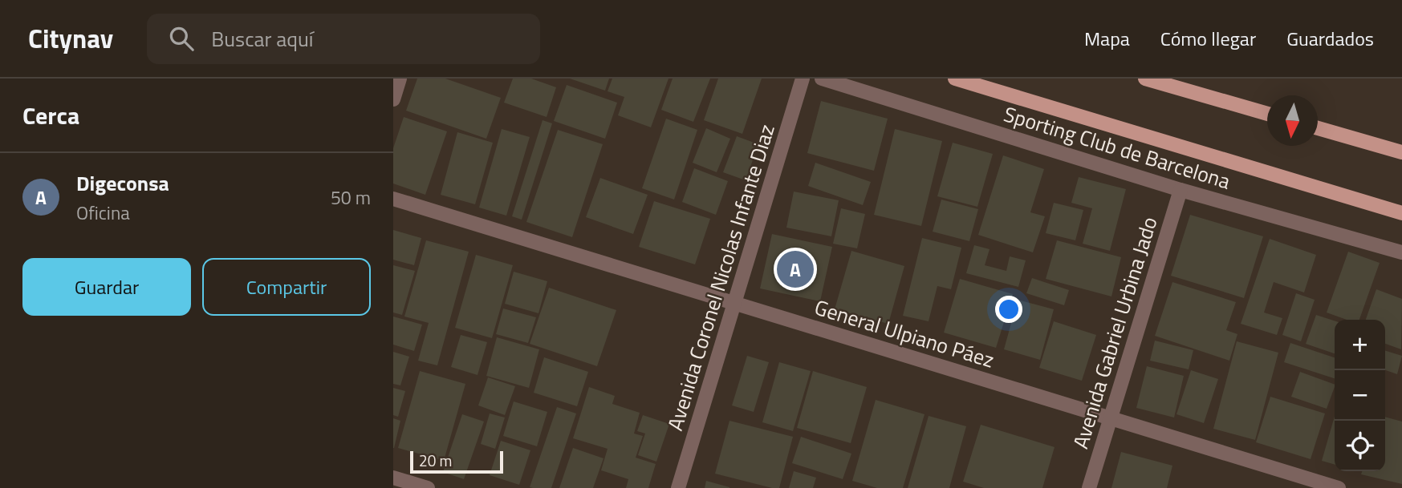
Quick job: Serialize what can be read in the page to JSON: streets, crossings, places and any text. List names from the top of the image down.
{
  "streets": {
    "street": [
      "Sporting Club de Barcelona",
      "Avenida Coronel Nicolas Infante Diaz",
      "Avenida Gabriel Urbina Jado",
      "General Ulpiano Páez"
    ]
  },
  "crossings": [
    ["Sporting Club de Barcelona", "Avenida Gabriel Urbina Jado"],
    ["Avenida Coronel Nicolas Infante Diaz", "General Ulpiano Páez"],
    ["Avenida Gabriel Urbina Jado", "General Ulpiano Páez"]
  ],
  "scale_bar": "20 m",
  "north": "bottom",
  "page": {
    "header": "Citynav",
    "search": "Buscar aquí",
    "nav": ["Mapa", "Cómo llegar", "Guardados"],
    "heading": "Cerca",
    "list": [
      {
        "mark": "A",
        "name": "Digeconsa",
        "note": "Oficina",
        "value": "50 m"
      }
    ],
    "buttons": ["Guardar", "Compartir"],
    "pins": "A",
    "map_buttons": ["+", "−"],
    "scale": "20 m"
  }
}
